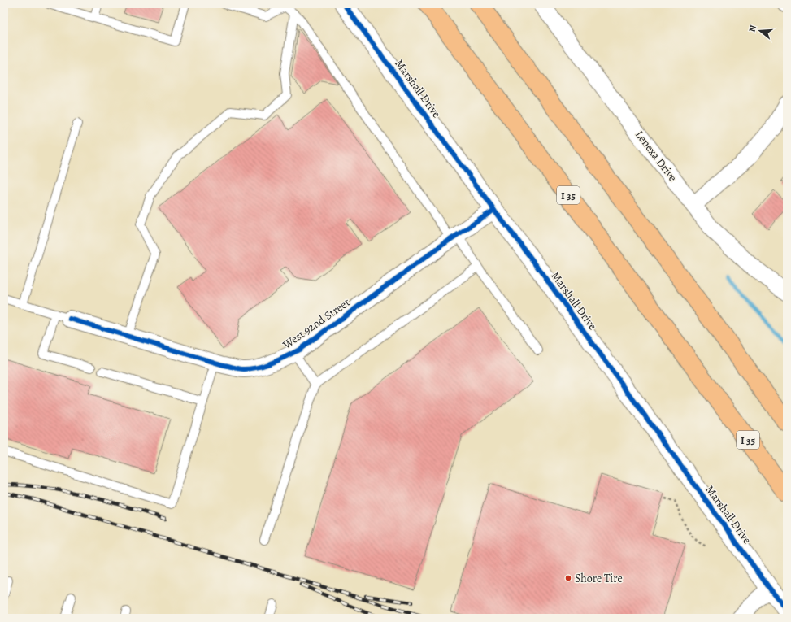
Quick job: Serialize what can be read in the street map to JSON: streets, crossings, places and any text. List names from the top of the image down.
{
  "streets": {
    "highway": ["I 35"],
    "street": ["Marshall Drive", "Lenexa Drive", "West 92nd Street"]
  },
  "crossings": [
    ["Marshall Drive", "West 92nd Street"]
  ],
  "places": ["Shore Tire"],
  "north": "left"
}
